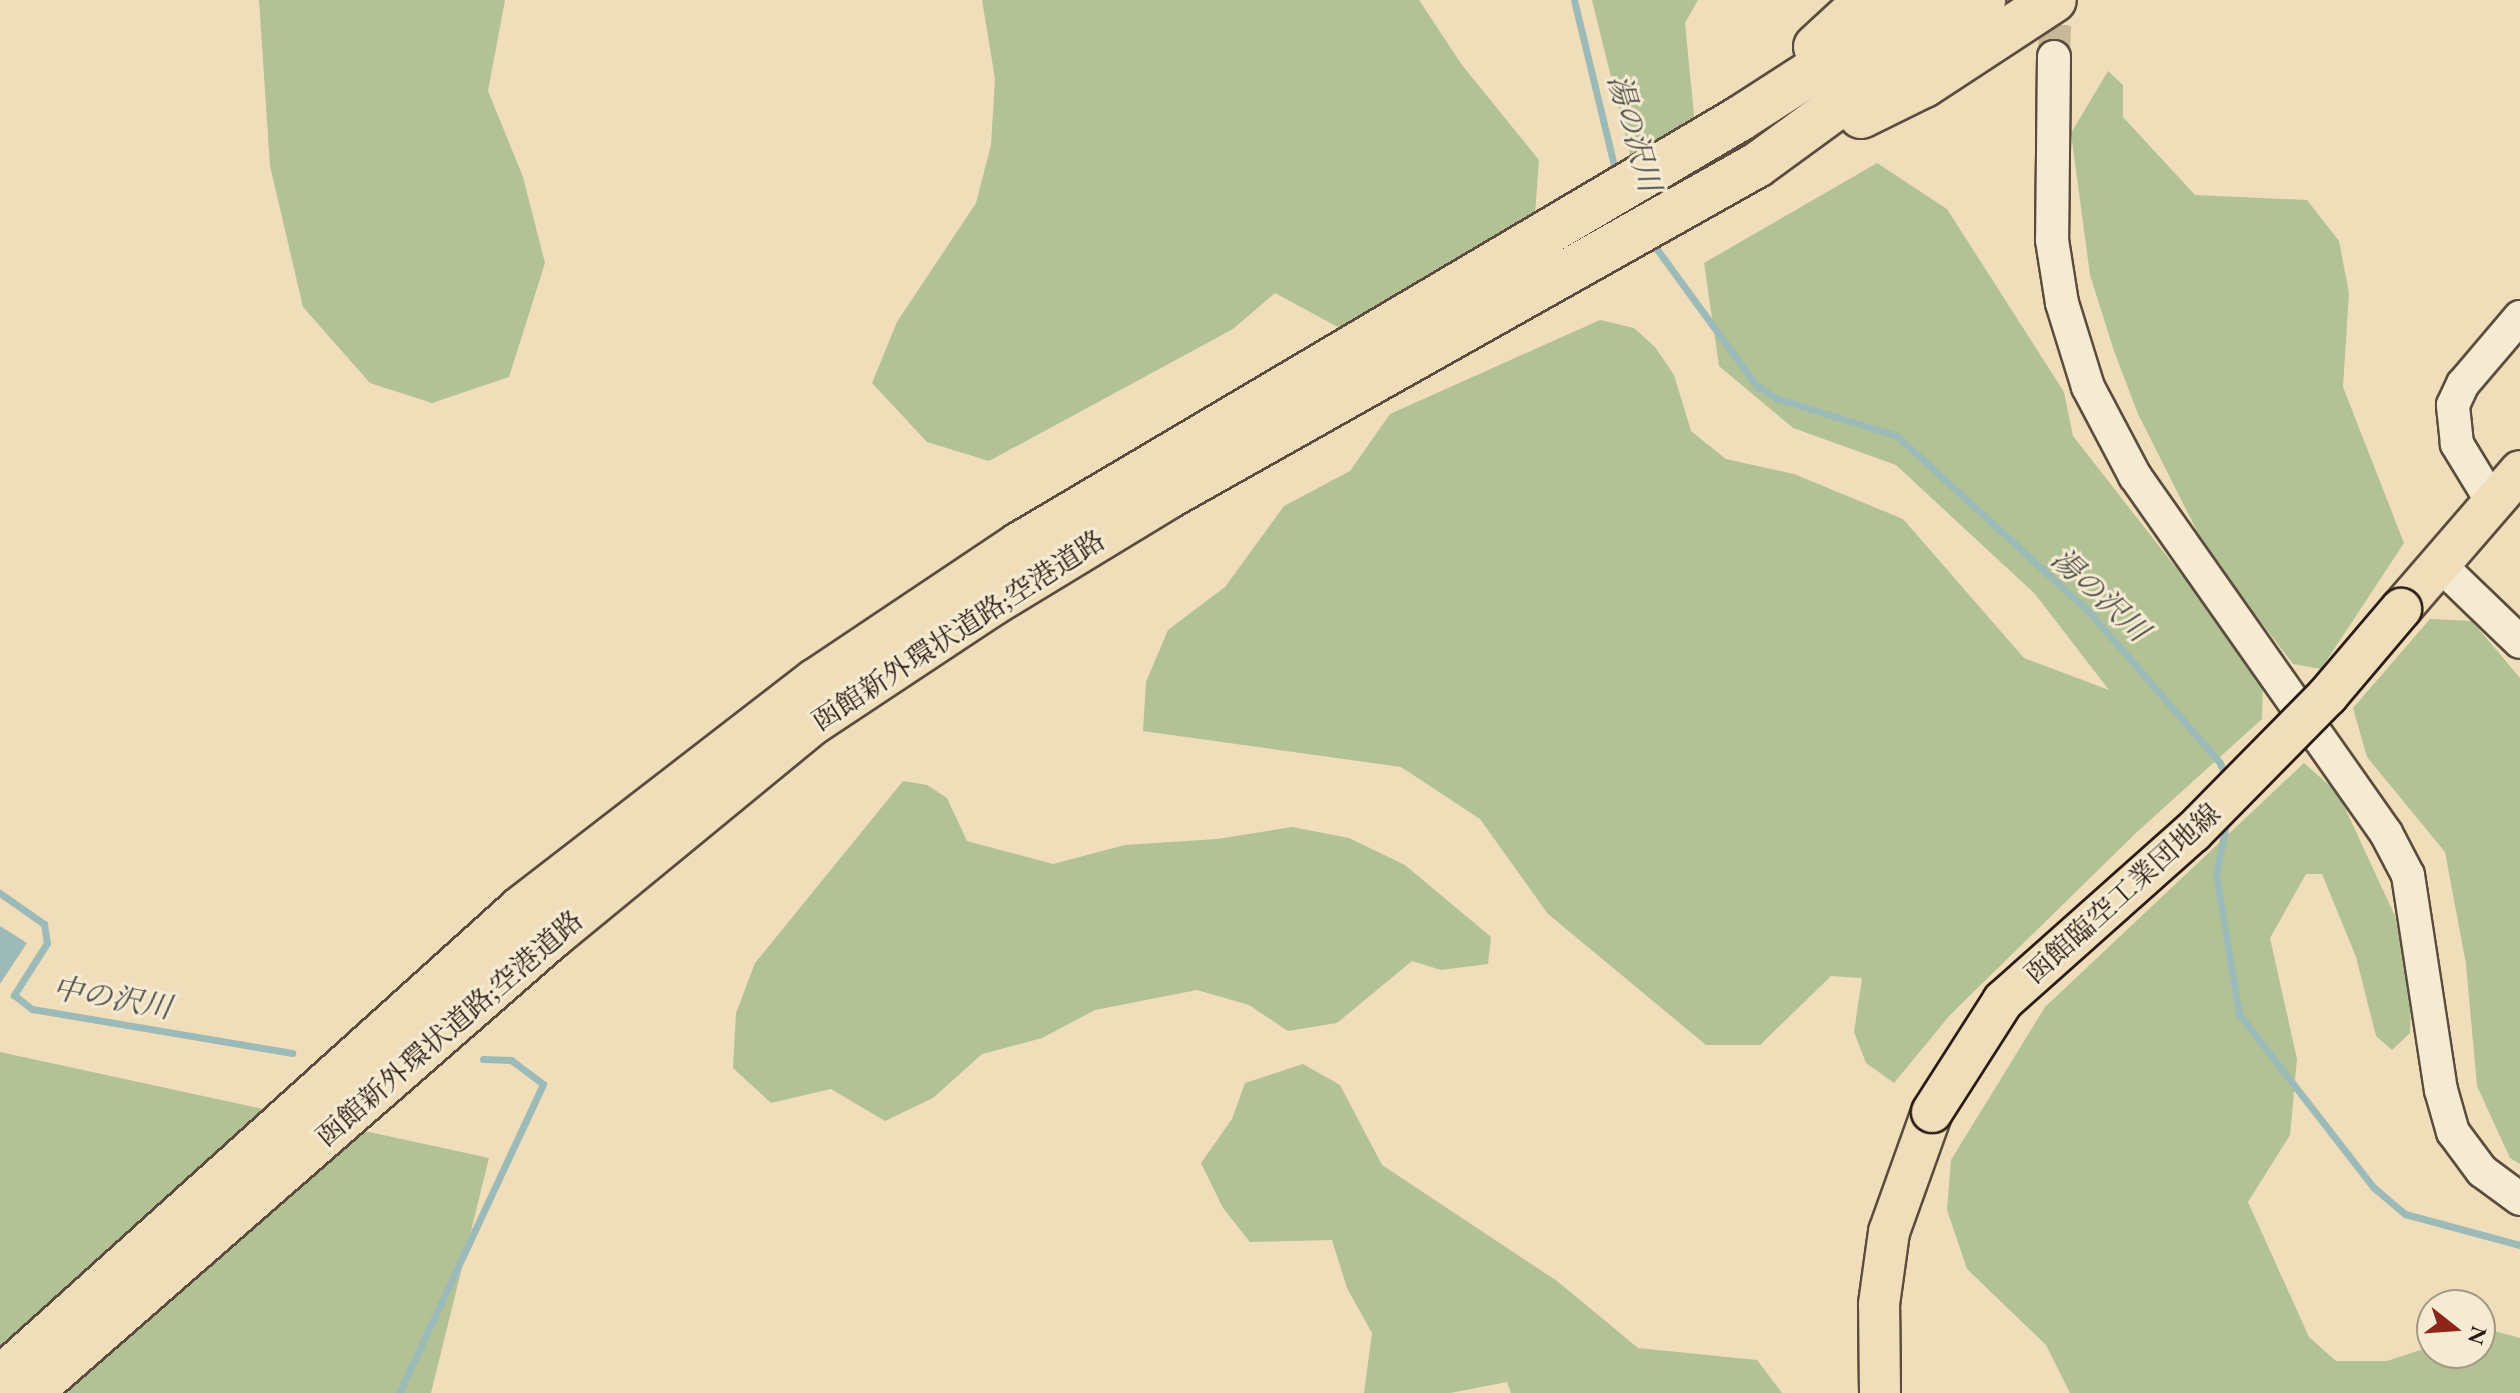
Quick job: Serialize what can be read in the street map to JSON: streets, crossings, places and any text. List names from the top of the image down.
{
  "streets": {
    "highway": ["函館新外環状道路;空港道路"],
    "main road": ["函館臨空工業団地線"]
  },
  "water": ["湯の沢川", "中の沢川"],
  "north": "right"
}
